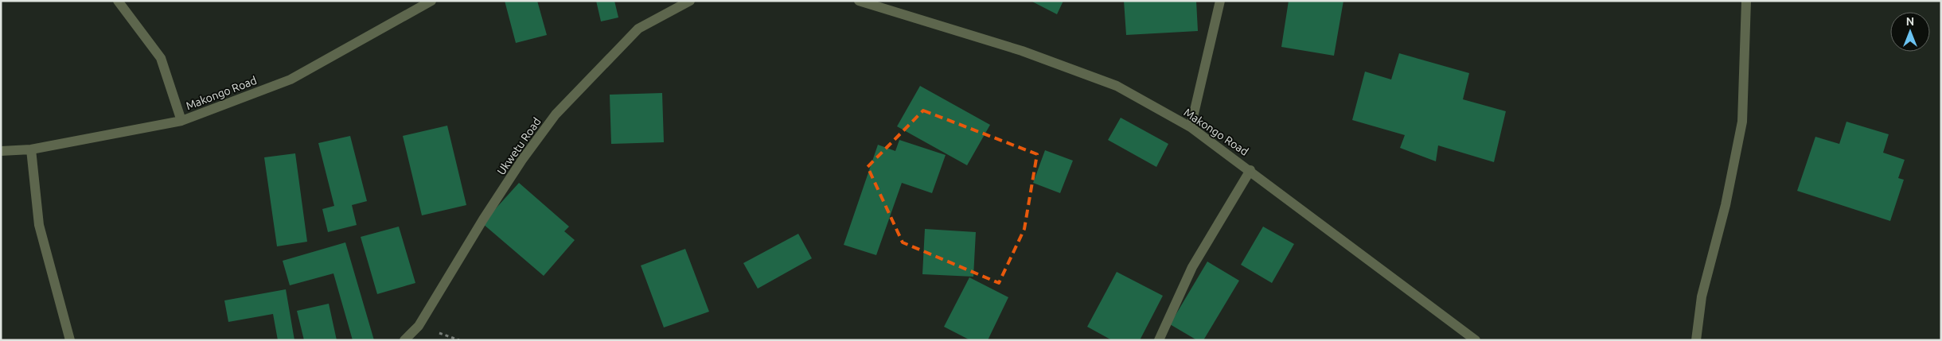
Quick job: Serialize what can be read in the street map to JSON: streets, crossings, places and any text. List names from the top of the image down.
{
  "streets": {
    "street": ["Makongo Road", "Ukwetu Road"]
  },
  "north": "top"
}
